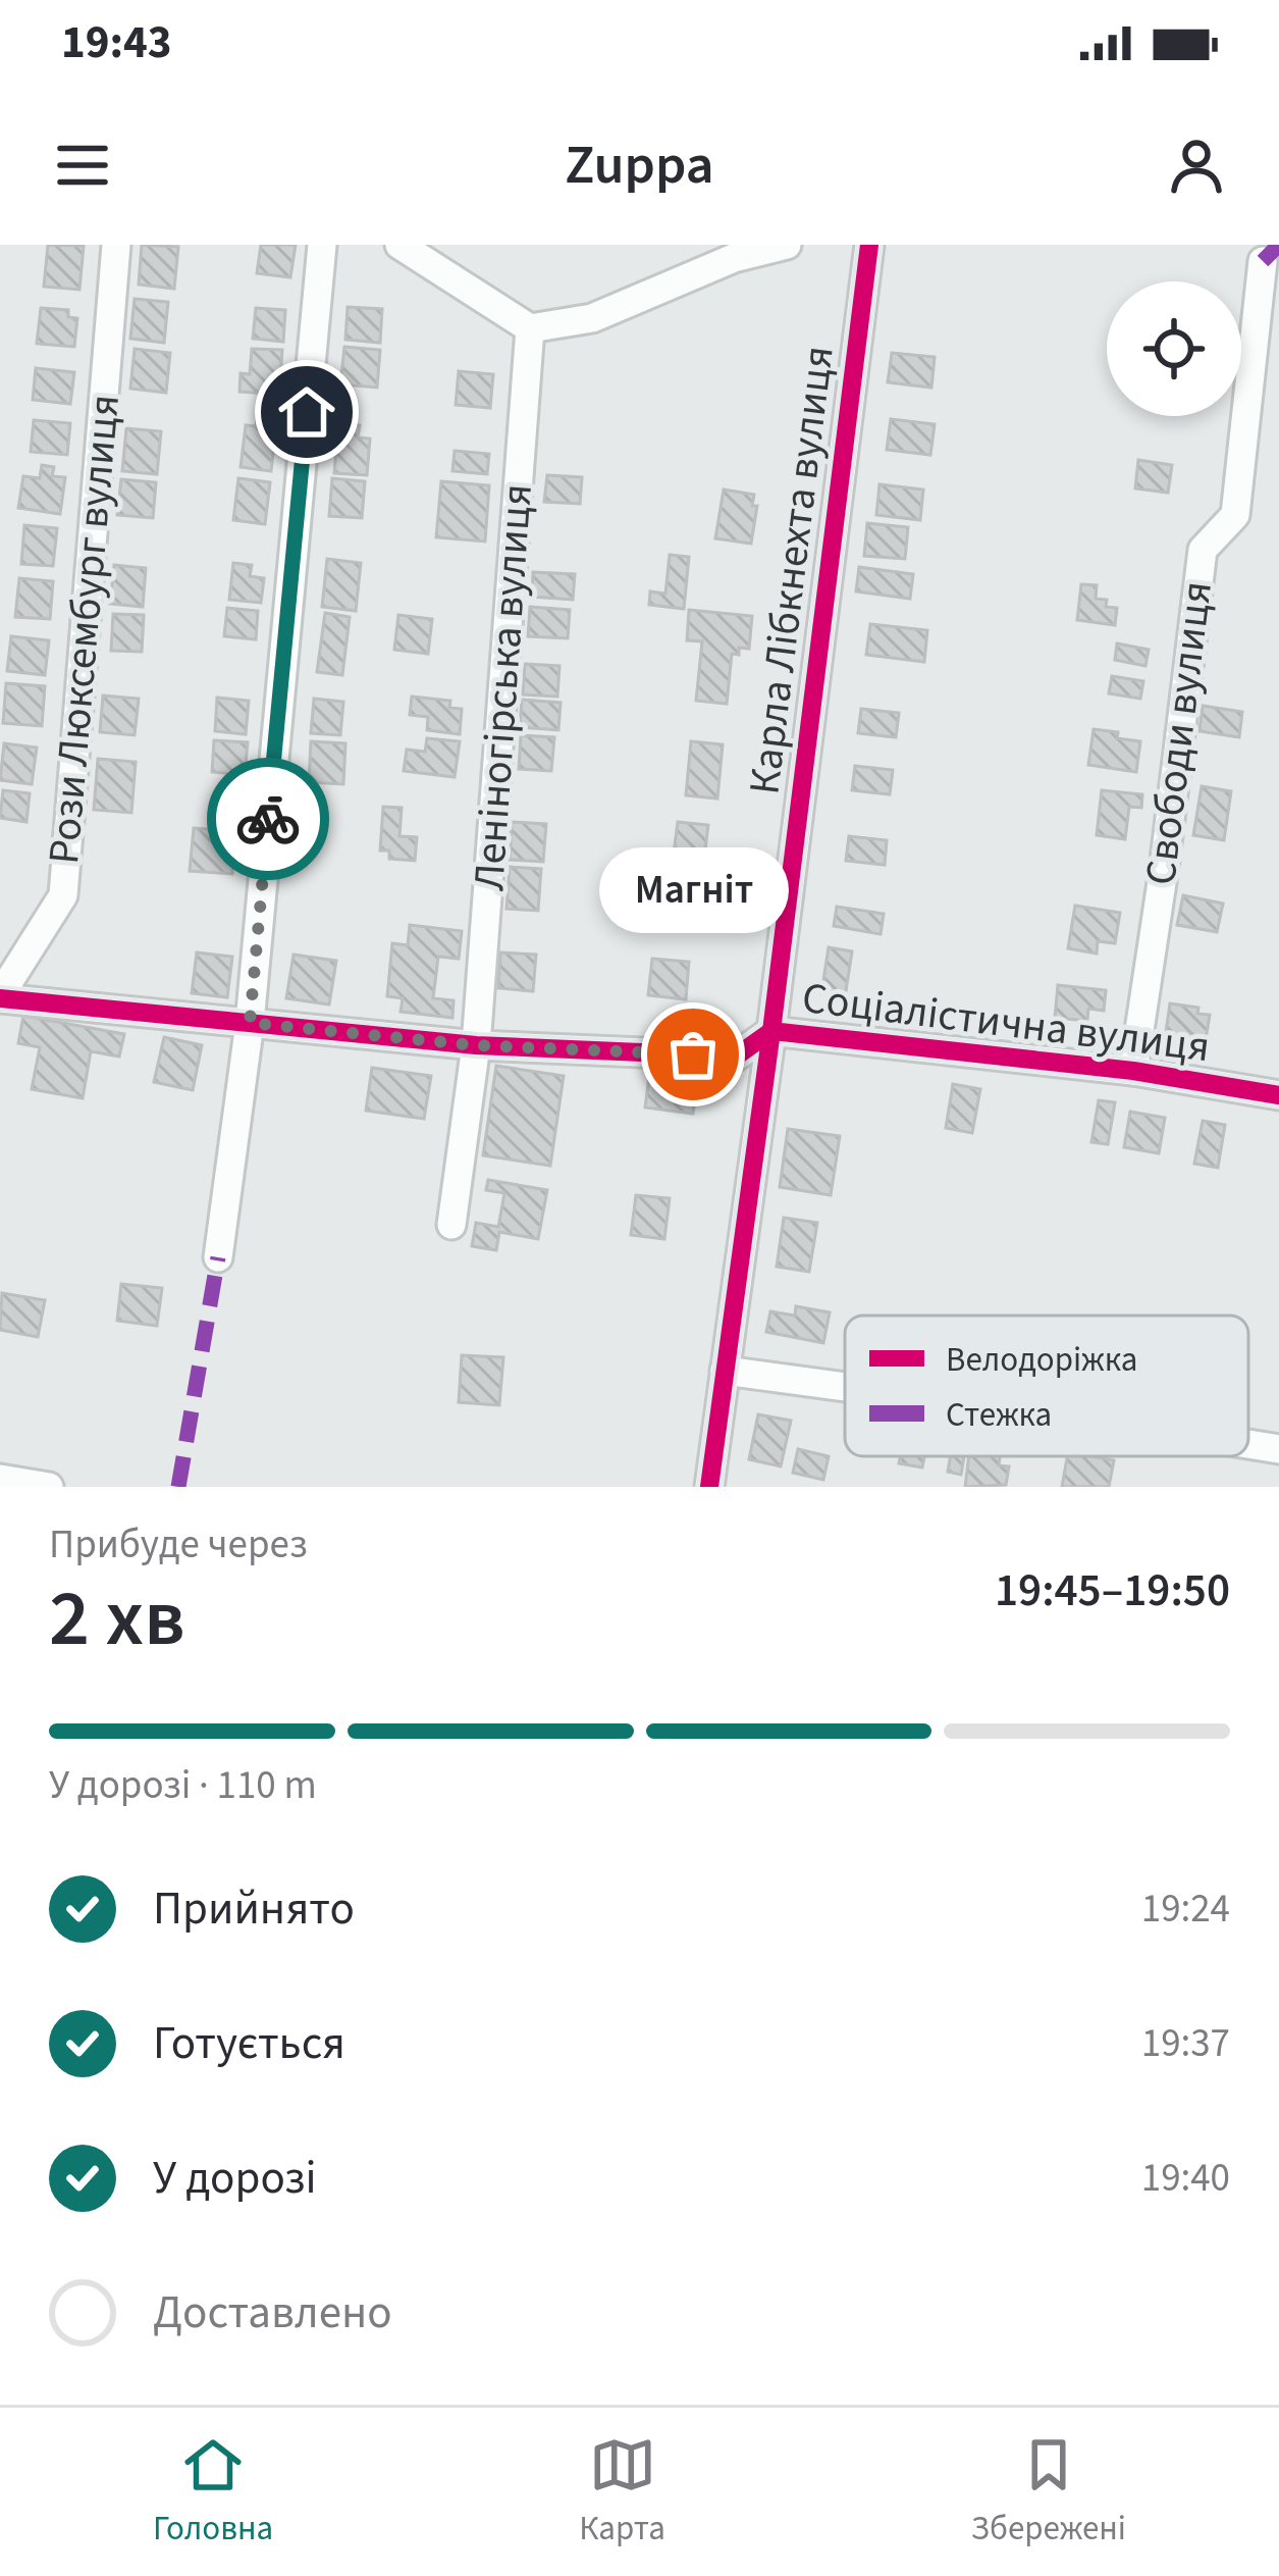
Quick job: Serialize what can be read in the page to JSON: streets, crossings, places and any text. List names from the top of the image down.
{
  "streets": {
    "street": [
      "Карла Лібкнехта вулиця",
      "Рози Люксембург вулиця",
      "Леніногірська вулиця",
      "Свободи вулиця",
      "Соціалістична вулиця"
    ]
  },
  "crossings": [
    ["Карла Лібкнехта вулиця", "Соціалістична вулиця"],
    ["Рози Люксембург вулиця", "Соціалістична вулиця"],
    ["Леніногірська вулиця", "Соціалістична вулиця"],
    ["Свободи вулиця", "Соціалістична вулиця"]
  ],
  "places": ["Магніт"],
  "legend": ["Велодоріжка", "Стежка"],
  "page": {
    "status": "19:43",
    "header": "Zuppa",
    "bubble": "Магніт",
    "heading": ["2 хв", "Прибуде через", "19:45–19:50"],
    "bar": "У дорозі · 110 m",
    "list": [
      ["Прийнято", "19:24"],
      ["Готується", "19:37"],
      ["У дорозі", "19:40"],
      "Доставлено"
    ],
    "tabs": ["Головна", "Карта", "Збережені"]
  }
}
